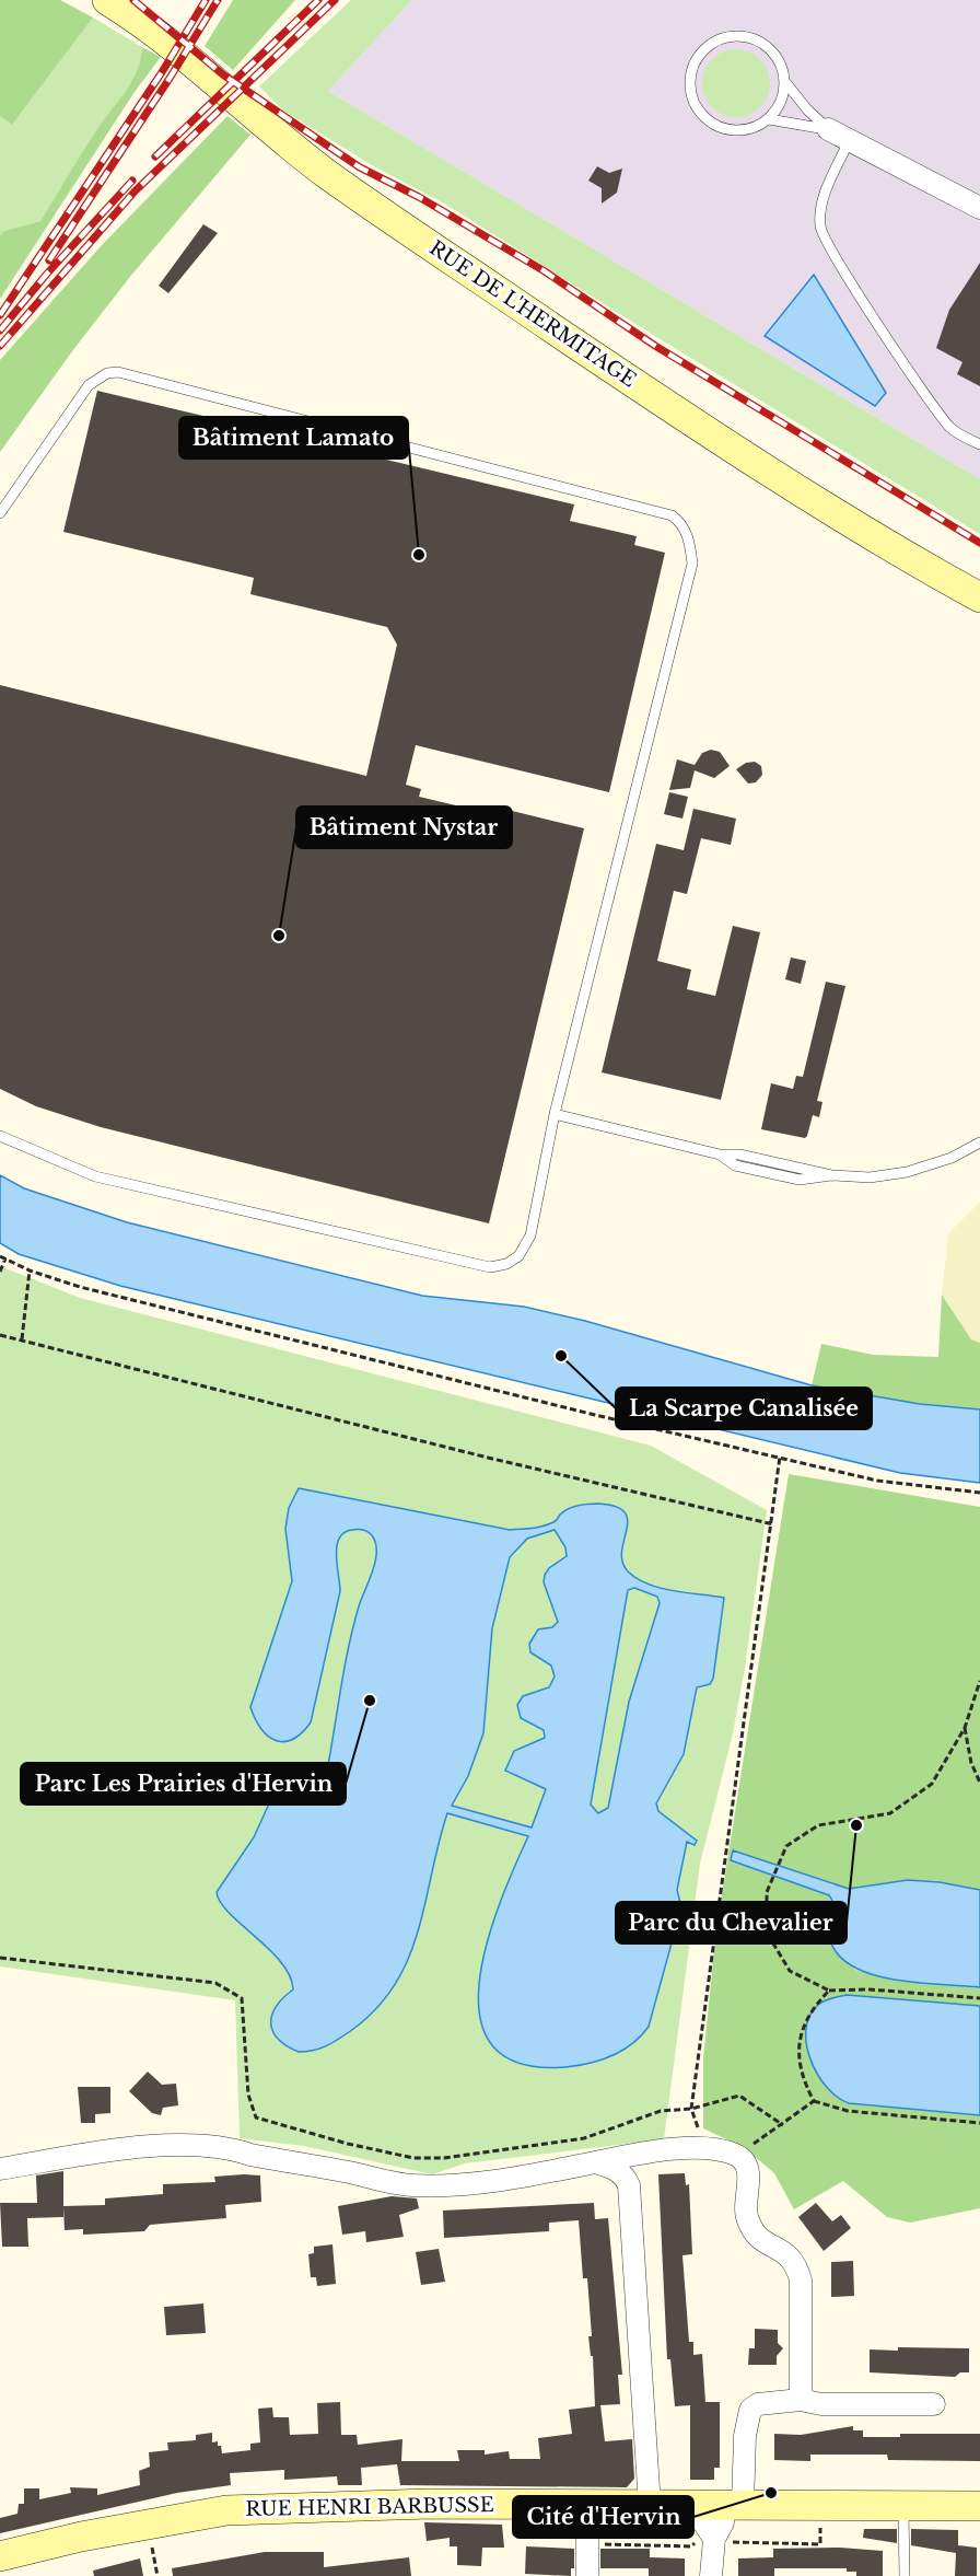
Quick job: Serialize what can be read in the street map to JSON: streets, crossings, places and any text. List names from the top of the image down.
{
  "streets": {
    "street": ["RUE DE L'HERMITAGE", "RUE HENRI BARBUSSE"]
  },
  "places": [
    "Bâtiment Lamato",
    "Bâtiment Nystar",
    "La Scarpe Canalisée",
    "Parc Les Prairies d'Hervin",
    "Parc du Chevalier",
    "Cité d'Hervin"
  ]
}
